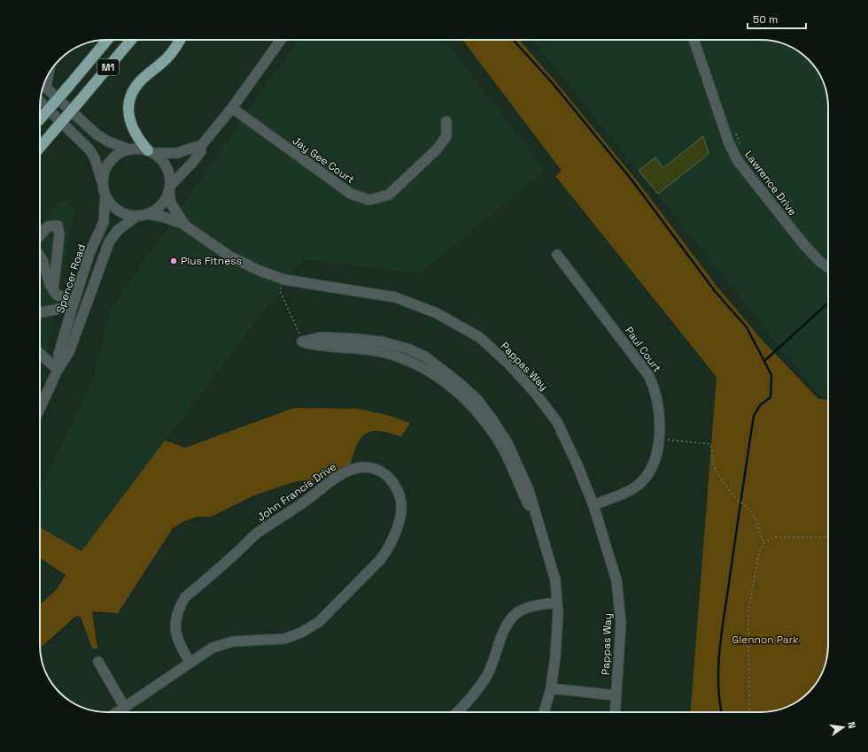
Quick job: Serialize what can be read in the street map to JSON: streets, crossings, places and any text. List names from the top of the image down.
{
  "streets": {
    "highway": ["M1"],
    "street": [
      "Jay Gee Court",
      "Lawrence Drive",
      "Spencer Road",
      "Paul Court",
      "Pappas Way",
      "John Francis Drive"
    ]
  },
  "crossings": [
    ["Spencer Road", "Pappas Way"],
    ["Paul Court", "Pappas Way"]
  ],
  "parks": ["Glennon Park"],
  "places": ["Plus Fitness"],
  "scale_bar": "50 m",
  "north": "right"
}
